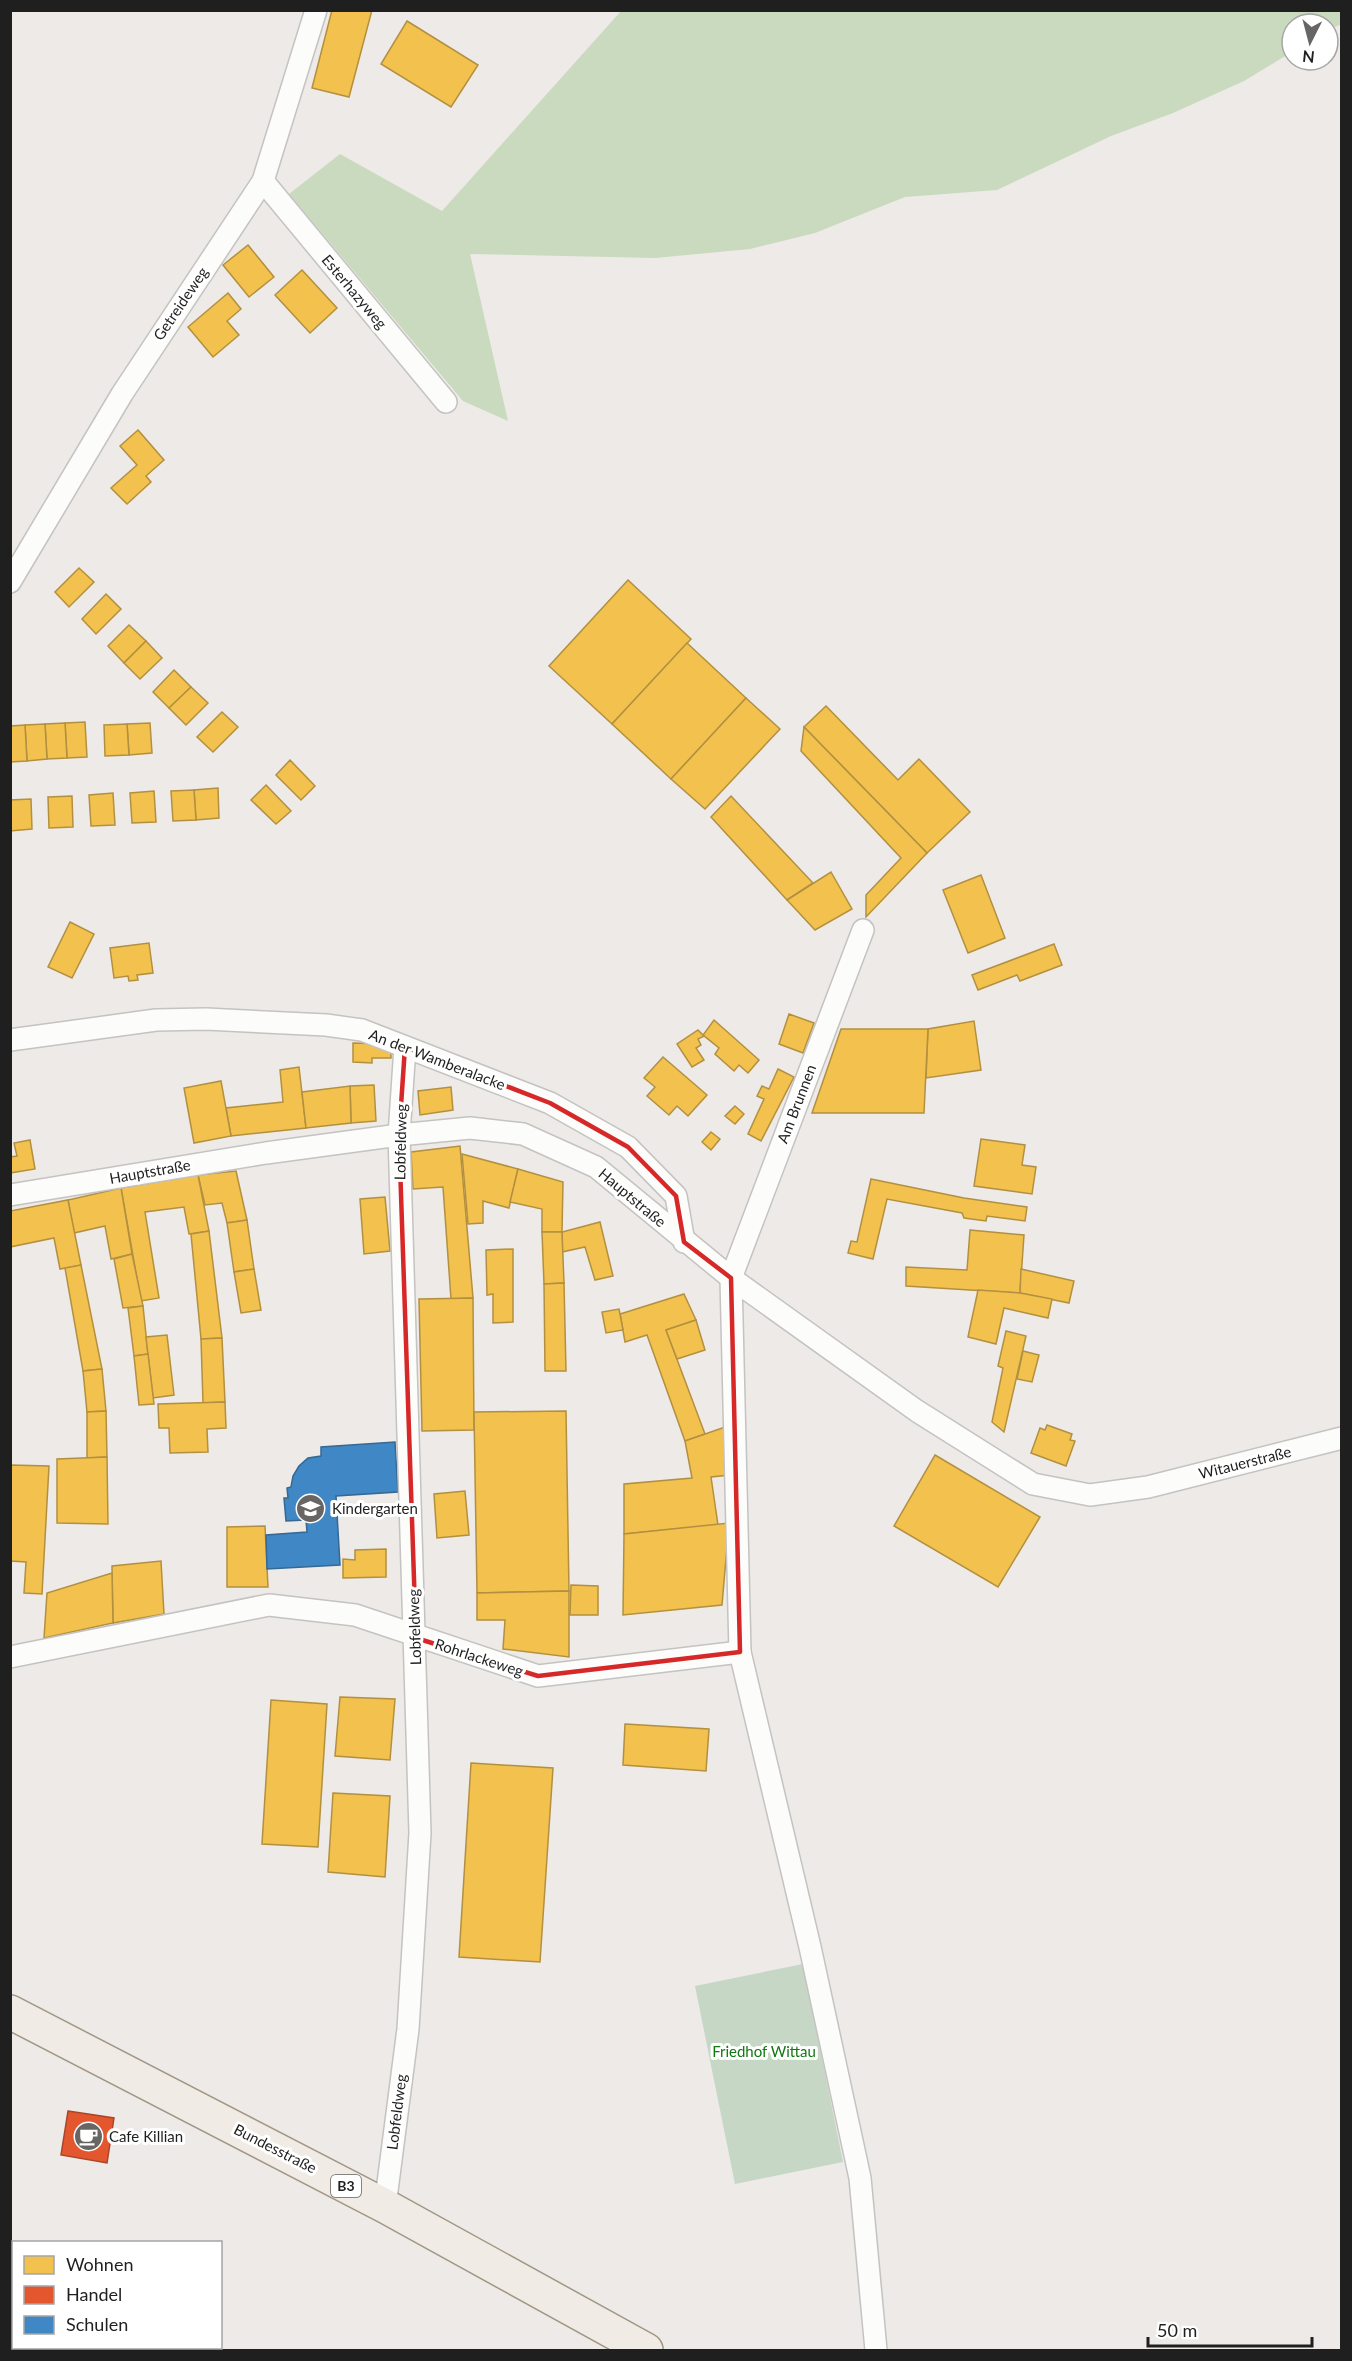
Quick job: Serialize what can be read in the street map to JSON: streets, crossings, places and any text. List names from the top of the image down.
{
  "streets": {
    "main road": ["Bundesstraße", "B3"],
    "street": [
      "Esterhazyweg",
      "Getreideweg",
      "An der Wamberalacke",
      "Am Brunnen",
      "Lobfeldweg",
      "Hauptstraße",
      "Witauerstraße",
      "Rohrlackeweg"
    ]
  },
  "crossings": [
    ["Esterhazyweg", "Getreideweg"],
    ["An der Wamberalacke", "Lobfeldweg"],
    ["An der Wamberalacke", "Hauptstraße"],
    ["Am Brunnen", "Hauptstraße"],
    ["Lobfeldweg", "Hauptstraße"],
    ["Lobfeldweg", "Rohrlackeweg"],
    ["Lobfeldweg", "Bundesstraße"],
    ["Hauptstraße", "Witauerstraße"]
  ],
  "parks": ["Friedhof Wittau"],
  "places": {
    "school or university": ["Kindergarten"],
    "cafe": ["Cafe Killian"]
  },
  "legend": ["Wohnen", "Handel", "Schulen"],
  "scale_bar": "50 m",
  "north": "bottom"
}
